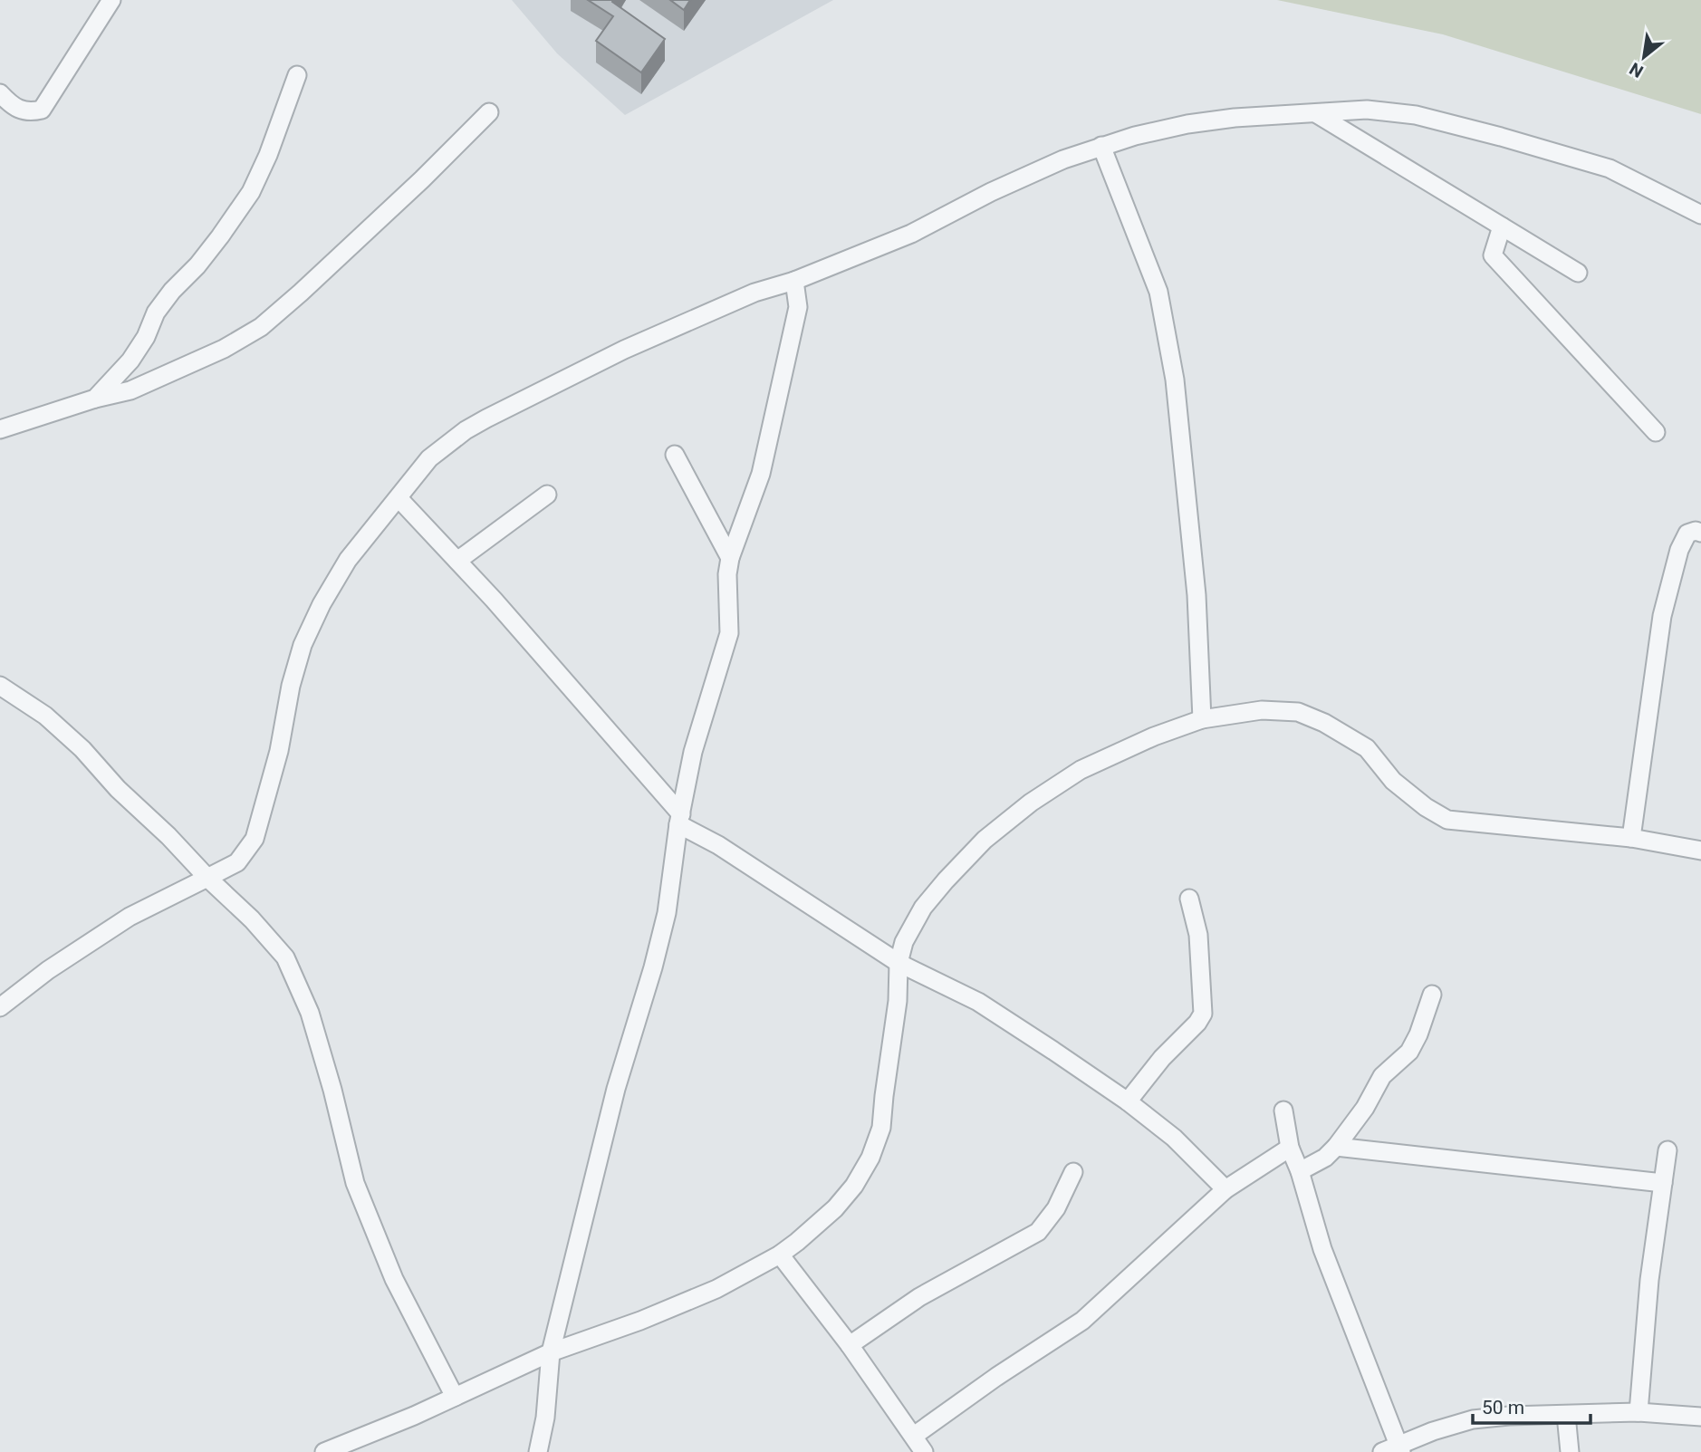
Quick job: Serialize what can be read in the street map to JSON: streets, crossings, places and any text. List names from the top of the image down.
{
  "scale_bar": "50 m",
  "north": "bottom left"
}
